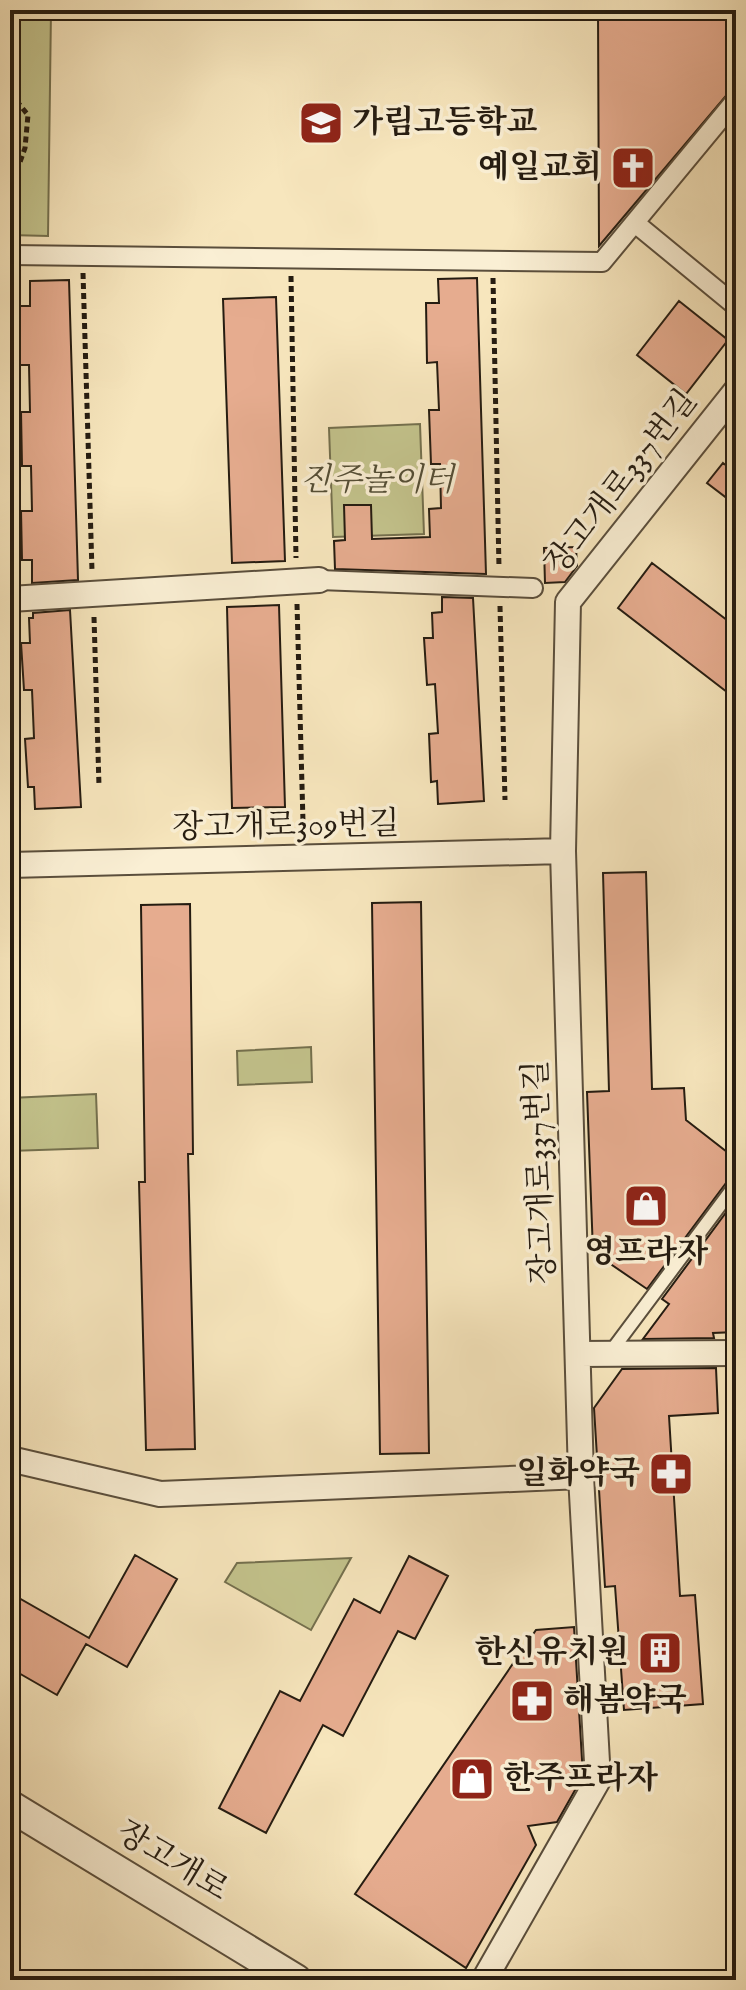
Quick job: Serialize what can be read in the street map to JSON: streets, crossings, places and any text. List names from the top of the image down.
{
  "streets": {
    "street": ["장고개로337번길", "장고개로309번길", "장고개로"]
  },
  "crossings": [
    ["장고개로337번길", "장고개로309번길"]
  ],
  "parks": ["진주놀이터"],
  "places": {
    "school or university": ["가림고등학교"],
    "church": ["예일교회"],
    "shop": ["영프라자", "한주프라자"],
    "pharmacy": ["일화약국", "해봄약국"],
    "building": ["한신유치원"]
  }
}
